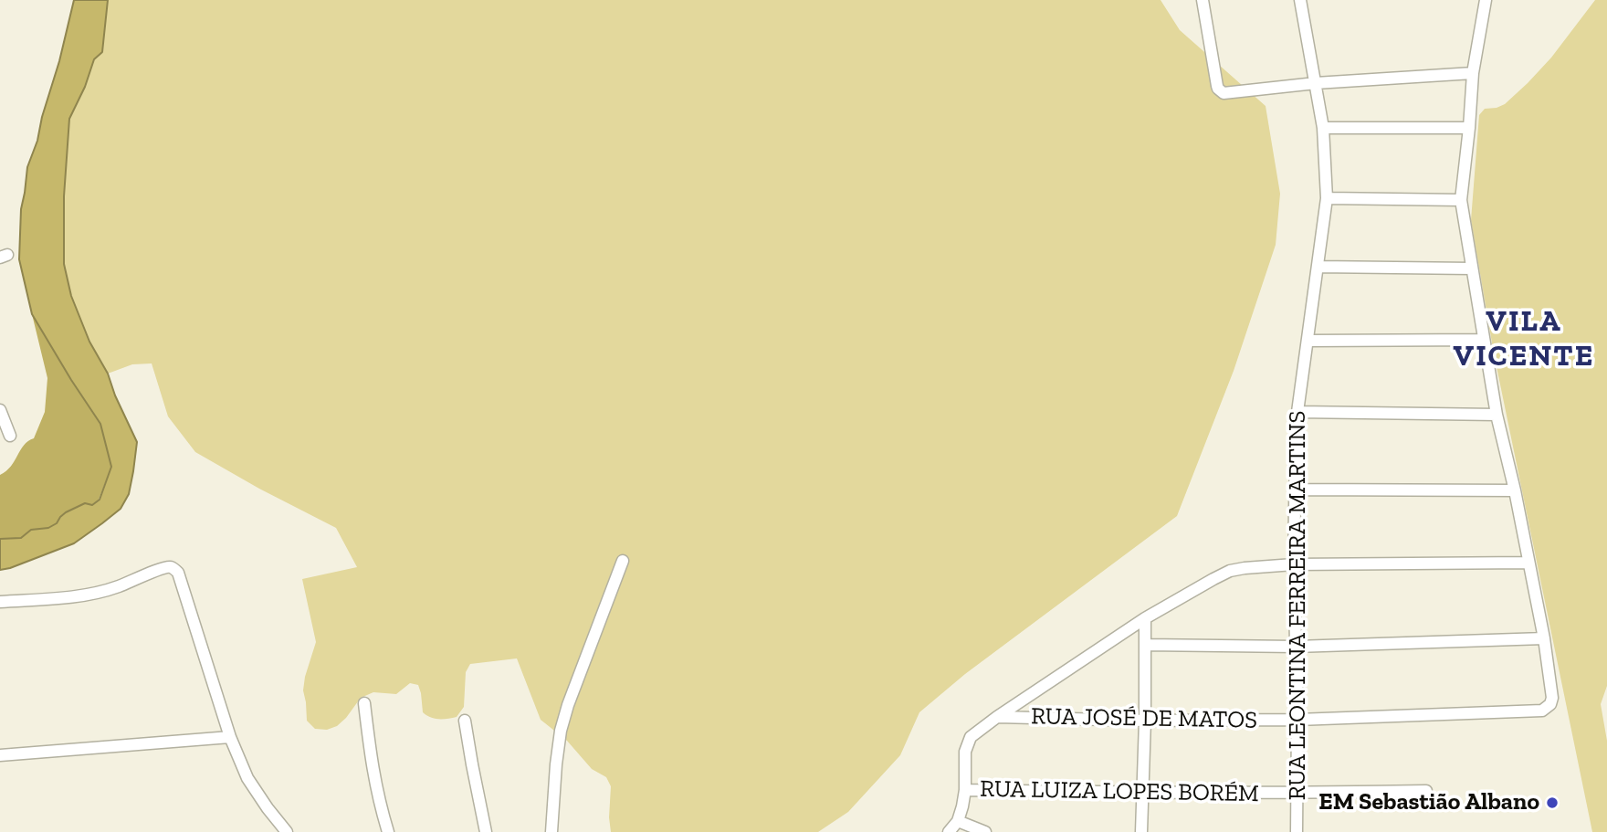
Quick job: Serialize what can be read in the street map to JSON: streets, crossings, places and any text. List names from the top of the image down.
{
  "streets": {
    "street": ["RUA LEONTINA FERREIRA MARTINS", "RUA JOSÉ DE MATOS", "RUA LUIZA LOPES BORÉM"]
  },
  "crossings": [
    ["RUA LEONTINA FERREIRA MARTINS", "RUA JOSÉ DE MATOS"],
    ["RUA LEONTINA FERREIRA MARTINS", "RUA LUIZA LOPES BORÉM"]
  ],
  "districts": ["VILA VICENTE"],
  "places": ["EM Sebastião Albano"]
}
